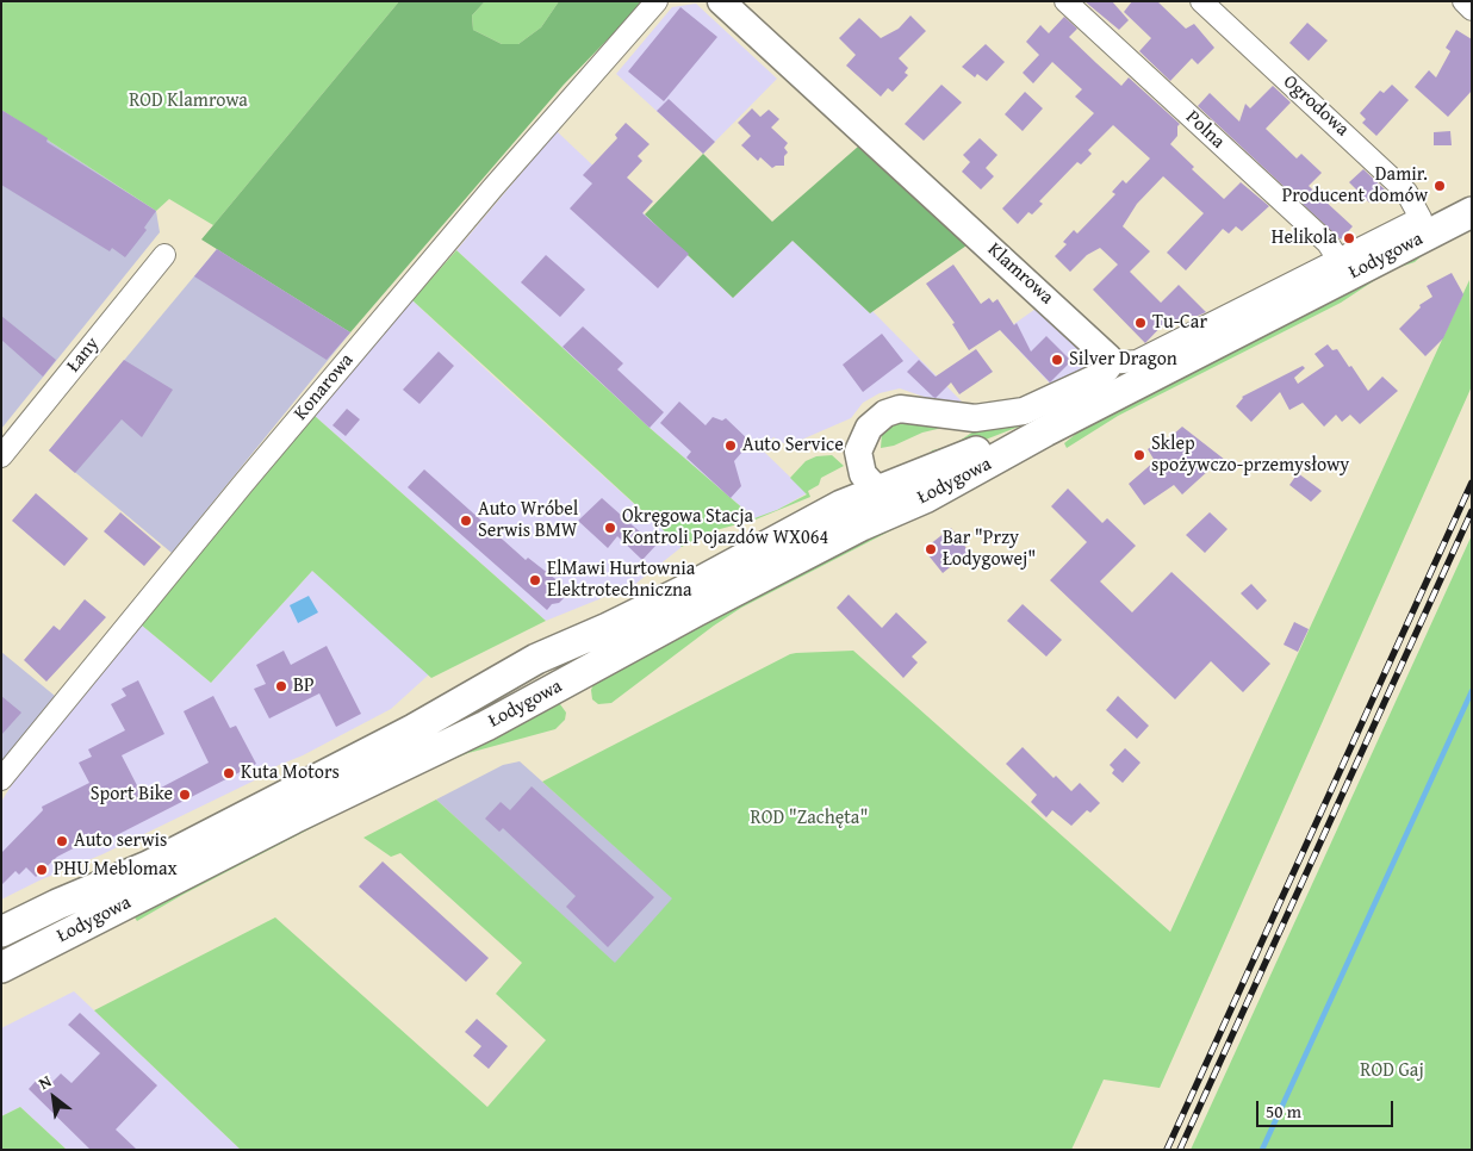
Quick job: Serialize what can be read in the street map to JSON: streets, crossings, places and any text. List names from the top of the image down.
{
  "streets": {
    "main road": ["Łodygowa"],
    "street": [
      "Ogrodowa",
      "Polna",
      "Klamrowa",
      "Łany",
      "Konarowa"
    ]
  },
  "crossings": [
    ["Ogrodowa", "Polna"]
  ],
  "parks": ["ROD Klamrowa", "ROD \"Zachęta\"", "ROD Gaj"],
  "places": [
    "Damir. Producent domów",
    "Helikola",
    "Tu-Car",
    "Silver Dragon",
    "Auto Service",
    "Sklep spożywczo-przemysłowy",
    "Auto Wróbel Serwis BMW",
    "Okręgowa Stacja Kontroli Pojazdów WX064",
    "Bar \"Przy Łodygowej\"",
    "ElMawi Hurtownia Elektrotechniczna",
    "BP",
    "Kuta Motors",
    "Sport Bike",
    "Auto serwis",
    "PHU Meblomax"
  ],
  "scale_bar": "50 m",
  "north": "top left"
}
